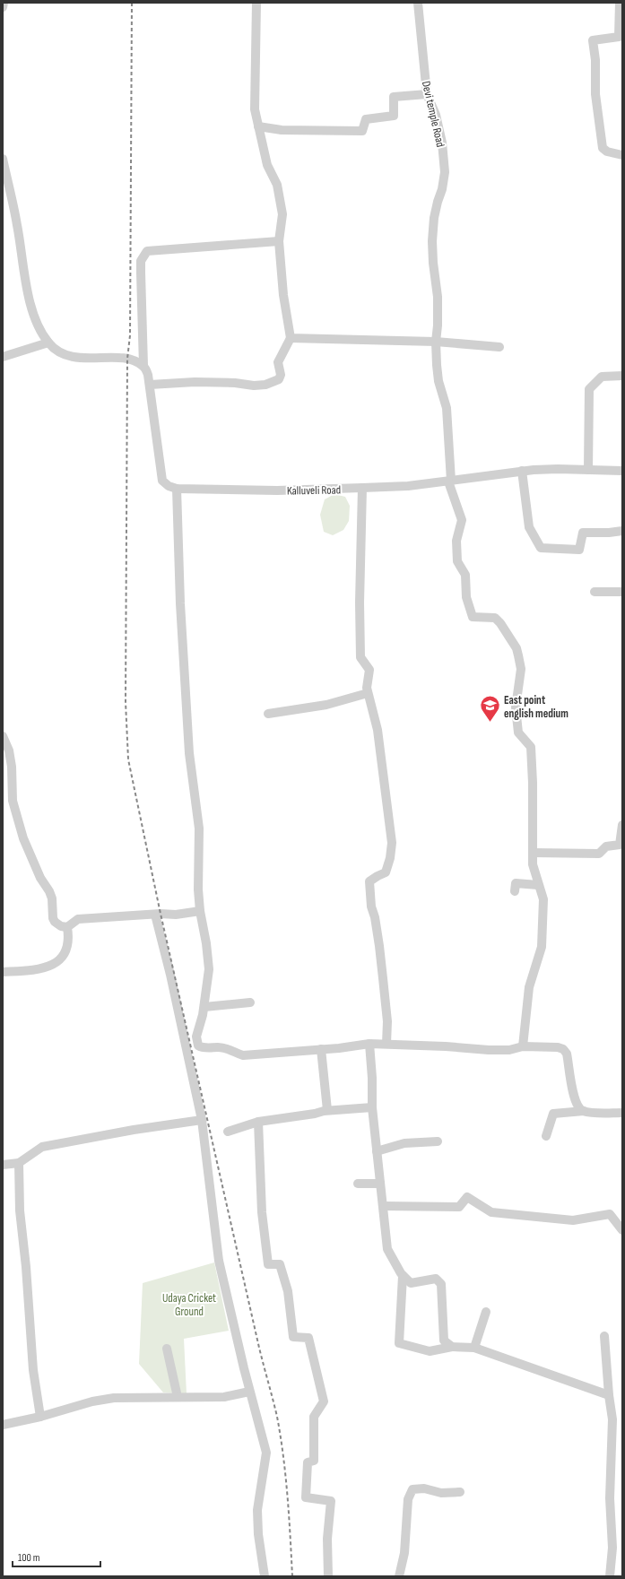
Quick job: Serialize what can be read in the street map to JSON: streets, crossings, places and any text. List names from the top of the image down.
{
  "streets": {
    "street": ["Devi temple Road", "Kalluveli Road"]
  },
  "crossings": [
    ["Devi temple Road", "Kalluveli Road"]
  ],
  "parks": ["Udaya Cricket Ground"],
  "places": {
    "school or university": ["East point english medium"]
  },
  "scale_bar": "100 m"
}
